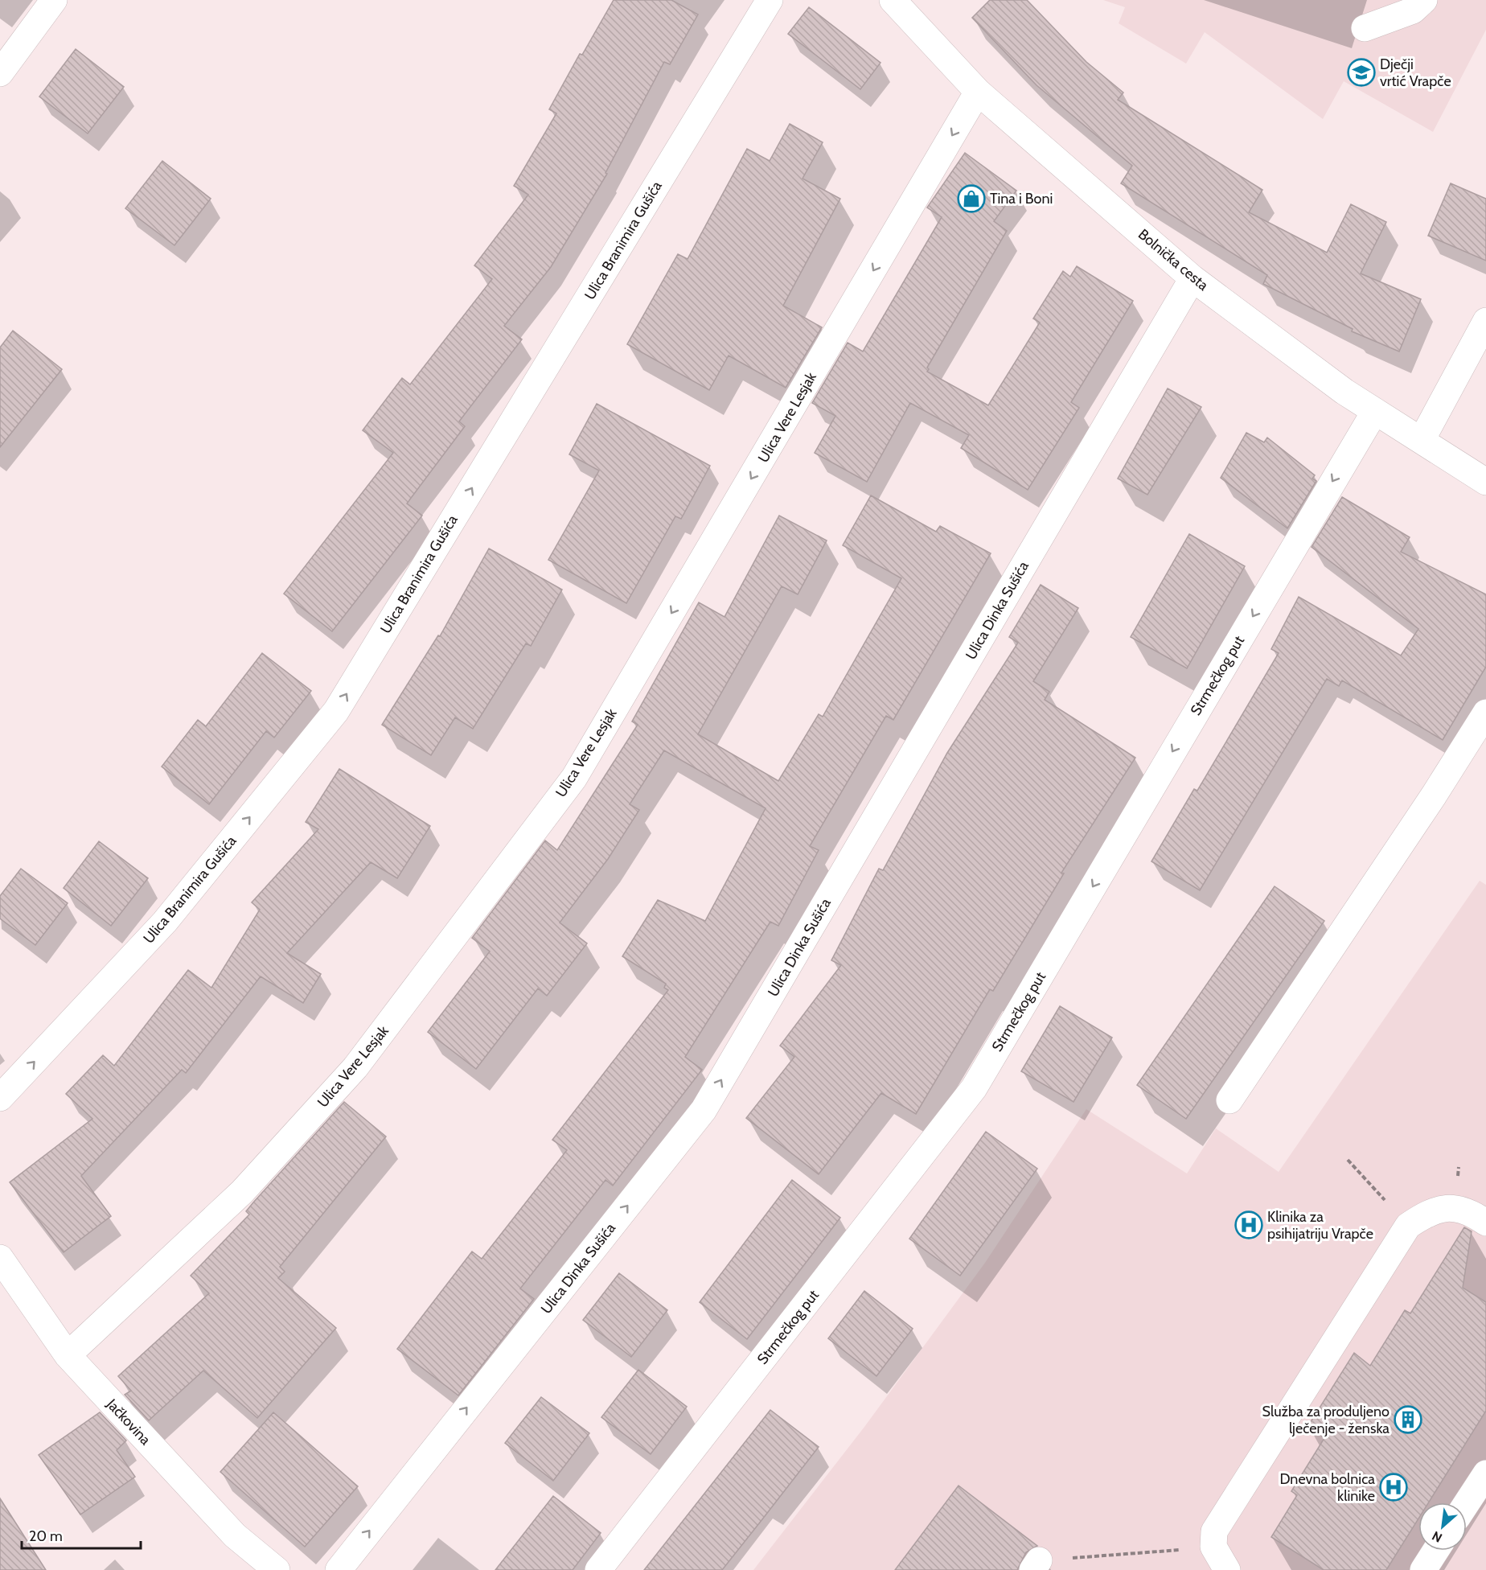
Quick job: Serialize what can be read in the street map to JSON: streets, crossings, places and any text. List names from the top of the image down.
{
  "streets": {
    "street": [
      "Ulica Branimira Gušića",
      "Bolnička cesta",
      "Ulica Vere Lesjak",
      "Ulica Dinka Sušića",
      "Strmečkog put",
      "Jačkovina"
    ]
  },
  "crossings": [
    ["Bolnička cesta", "Ulica Vere Lesjak"],
    ["Bolnička cesta", "Ulica Dinka Sušića"],
    ["Bolnička cesta", "Strmečkog put"],
    ["Ulica Vere Lesjak", "Jačkovina"]
  ],
  "one_way": [
    "Ulica Branimira Gušića",
    "Ulica Vere Lesjak",
    "Ulica Dinka Sušića",
    "Strmečkog put"
  ],
  "places": {
    "school or university": ["Dječji vrtić Vrapče"],
    "shop": ["Tina i Boni"],
    "hospital": ["Klinika za psihijatriju Vrapče", "Dnevna bolnica klinike"],
    "building": ["Služba za produljeno lječenje - ženska"]
  },
  "scale_bar": "20 m",
  "north": "bottom left"
}
